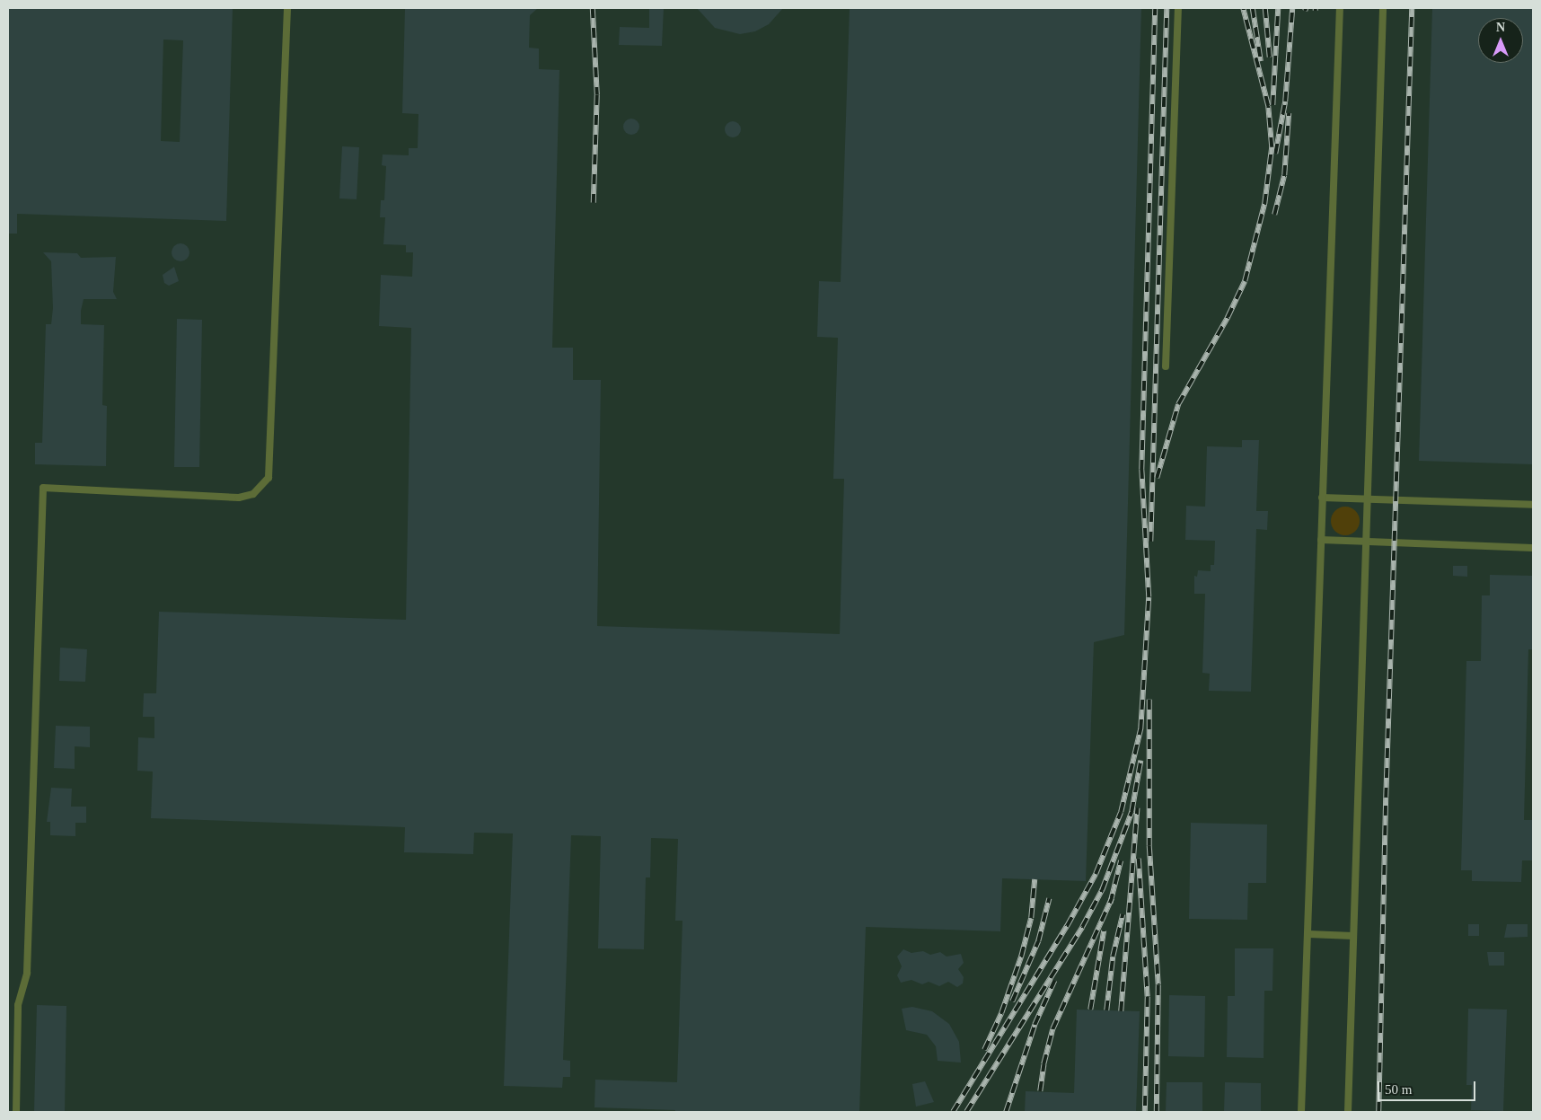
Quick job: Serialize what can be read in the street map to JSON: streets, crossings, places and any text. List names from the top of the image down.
{
  "scale_bar": "50 m",
  "north": "top"
}
